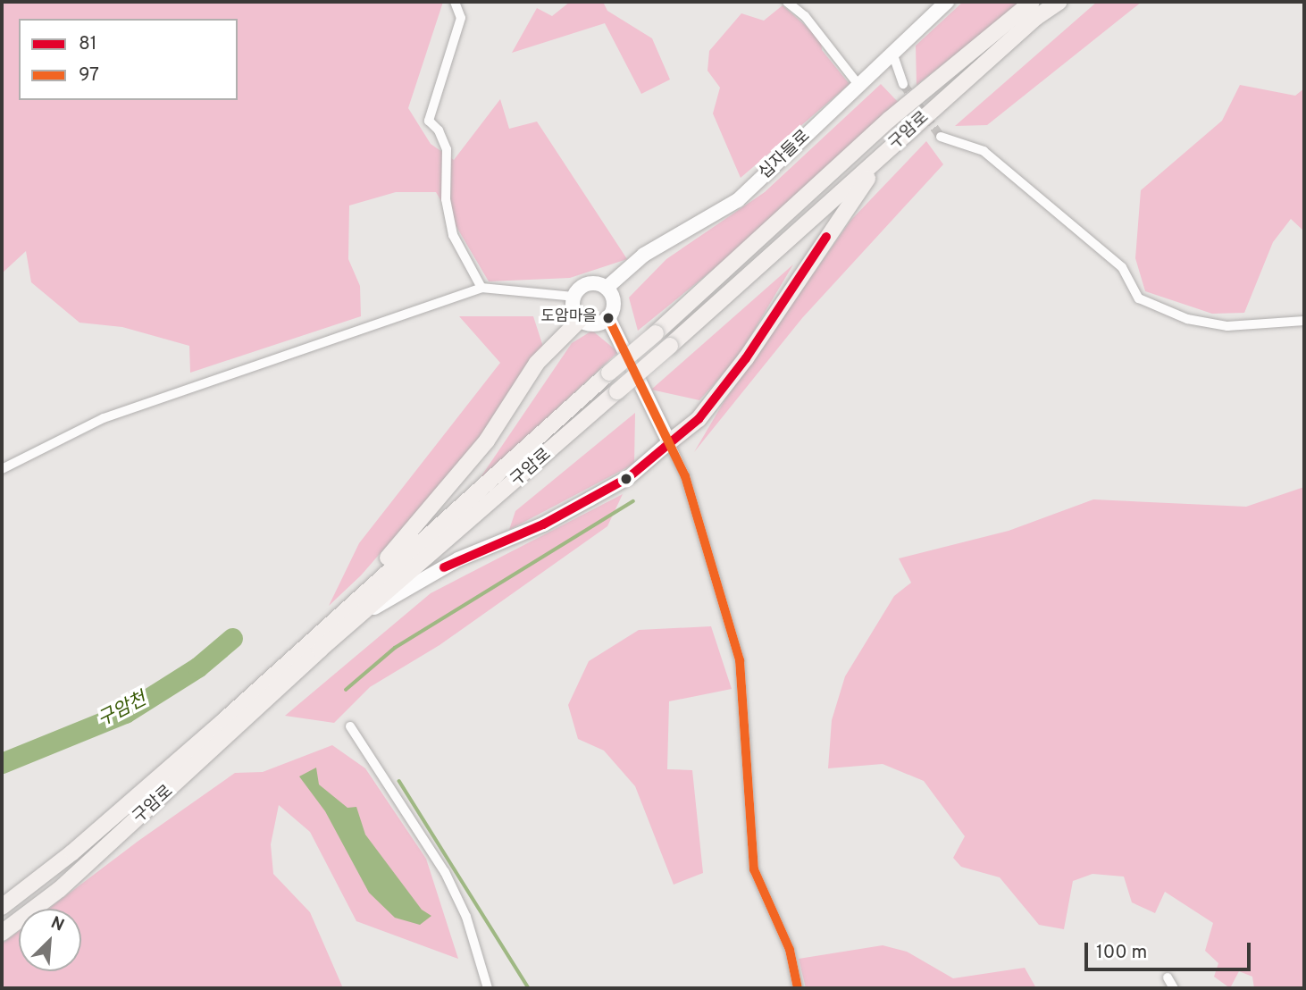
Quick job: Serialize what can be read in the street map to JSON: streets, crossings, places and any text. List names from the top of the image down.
{
  "streets": {
    "main road": ["구암로", "십자들로"]
  },
  "water": ["구암천"],
  "places": ["도암마을"],
  "lines": ["transit line 81", "transit line 97"],
  "legend": ["81", "97"],
  "scale_bar": "100 m",
  "north": "top right"
}
